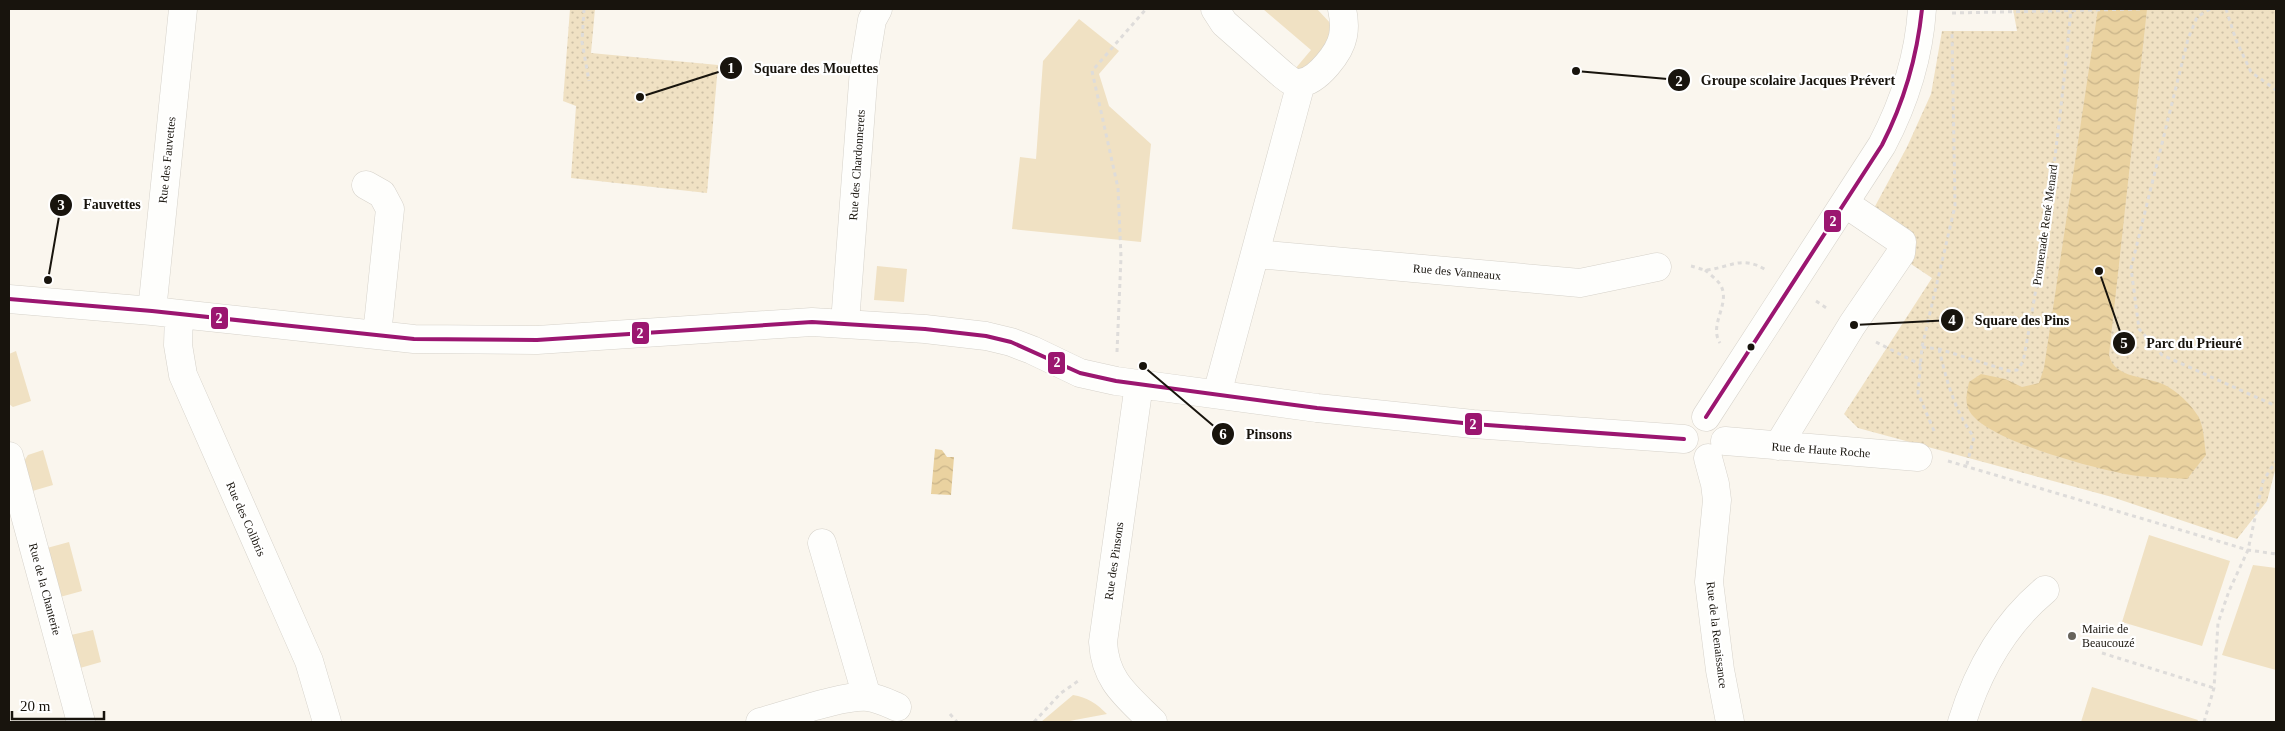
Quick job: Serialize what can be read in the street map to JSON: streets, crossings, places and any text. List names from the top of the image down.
{
  "streets": {
    "street": [
      "Rue des Fauvettes",
      "Rue des Chardonnerets",
      "Rue des Vanneaux",
      "Rue de Haute Roche",
      "Rue des Colibris",
      "Rue des Pinsons",
      "Rue de la Chanterie",
      "Rue de la Renaissance"
    ],
    "path": ["Promenade René Menard"]
  },
  "crossings": [
    ["Rue de Haute Roche", "Rue de la Renaissance"]
  ],
  "places": [
    "Groupe scolaire Jacques Prévert",
    "Square des Mouettes",
    "Parc du Prieuré",
    "Fauvettes",
    "Square des Pins",
    "Pinsons",
    "Mairie de Beaucouzé"
  ],
  "lines": ["transit line 2"],
  "scale_bar": "20 m"
}
